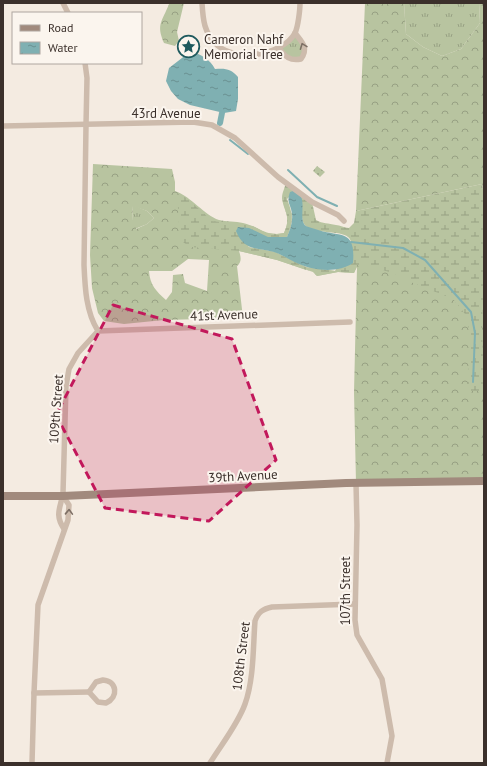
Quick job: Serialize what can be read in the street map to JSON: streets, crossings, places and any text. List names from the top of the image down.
{
  "streets": {
    "main road": ["39th Avenue"],
    "street": [
      "43rd Avenue",
      "41st Avenue",
      "109th Street",
      "107th Street",
      "108th Street"
    ]
  },
  "crossings": [
    ["41st Avenue", "109th Street"],
    ["109th Street", "39th Avenue"],
    ["39th Avenue", "107th Street"],
    ["107th Street", "108th Street"]
  ],
  "places": {
    "place": ["Cameron Nahf Memorial Tree"]
  },
  "legend": ["Road", "Water"]
}
